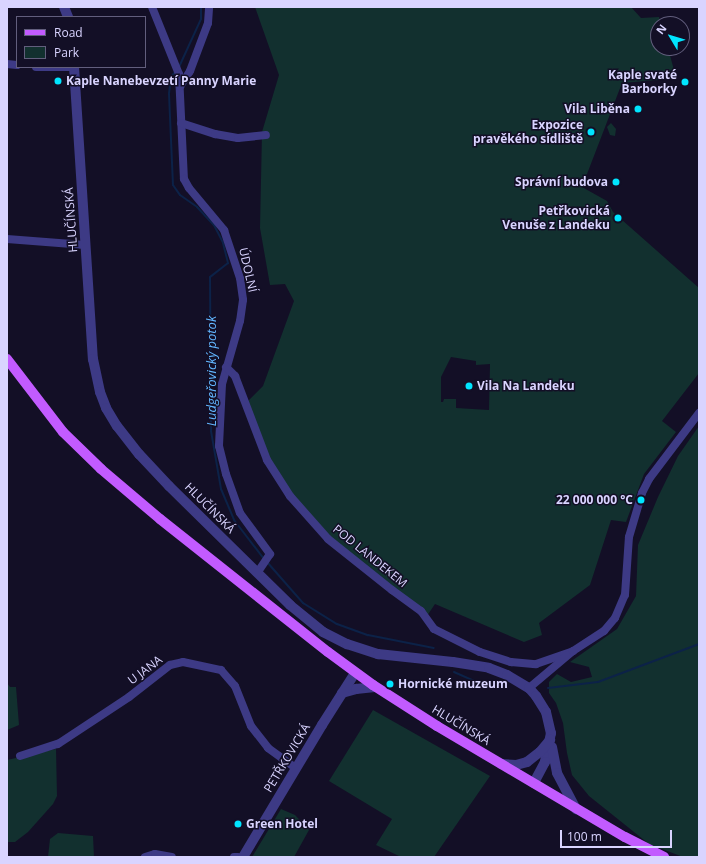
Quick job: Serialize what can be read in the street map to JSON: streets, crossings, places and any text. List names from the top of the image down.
{
  "streets": {
    "main road": ["HLUČÍNSKÁ"],
    "street": [
      "ÚDOLNÍ",
      "POD LANDEKEM",
      "U JANA",
      "PETŘKOVICKÁ"
    ]
  },
  "crossings": [
    ["HLUČÍNSKÁ", "ÚDOLNÍ"],
    ["HLUČÍNSKÁ", "POD LANDEKEM"],
    ["HLUČÍNSKÁ", "PETŘKOVICKÁ"],
    ["ÚDOLNÍ", "POD LANDEKEM"],
    ["U JANA", "PETŘKOVICKÁ"]
  ],
  "water": ["Ludgeřovický potok"],
  "places": [
    "Kaple Nanebevzetí Panny Marie",
    "Kaple svaté Barborky",
    "Vila Liběna",
    "Expozice pravěkého sídliště",
    "Správní budova",
    "Petřkovická Venuše z Landeku",
    "Vila Na Landeku",
    "22 000 000 °C",
    "Hornické muzeum",
    "Green Hotel"
  ],
  "legend": ["Road", "Park"],
  "scale_bar": "100 m",
  "north": "top left"
}
